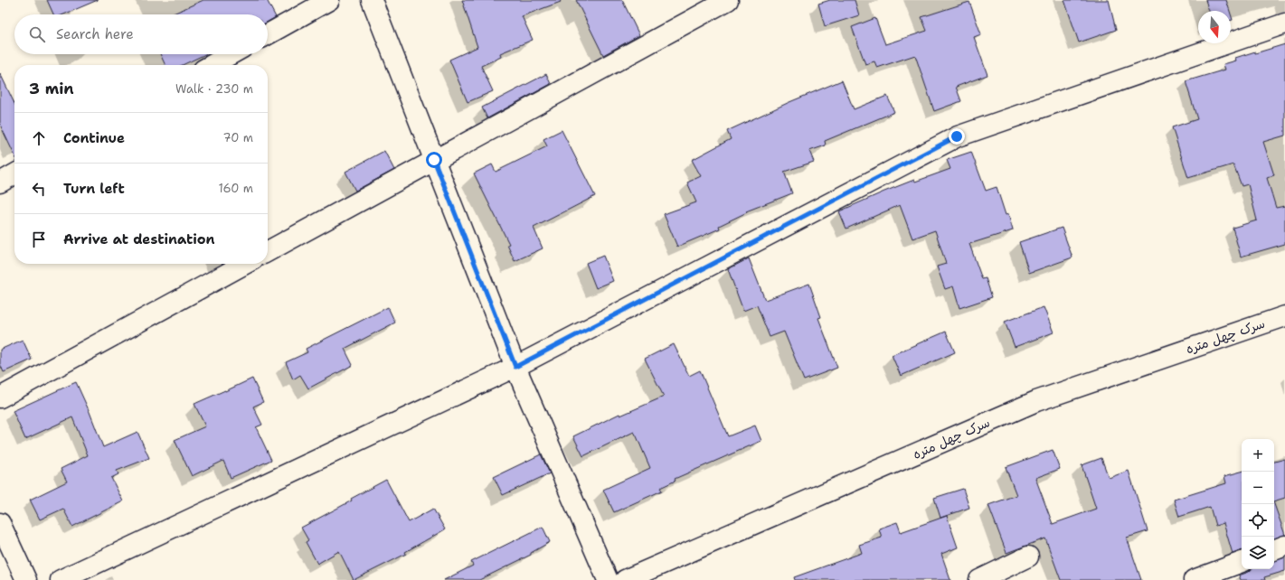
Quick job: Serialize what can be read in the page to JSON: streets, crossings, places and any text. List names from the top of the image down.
{
  "streets": {
    "street": ["سرک چهل متره"]
  },
  "north": "bottom",
  "page": {
    "search": "Search here",
    "heading": ["3 min", "Walk · 230 m"],
    "list": [
      ["Continue", "70 m"],
      ["Turn left", "160 m"],
      "Arrive at destination"
    ],
    "map_buttons": ["+", "−"]
  }
}
